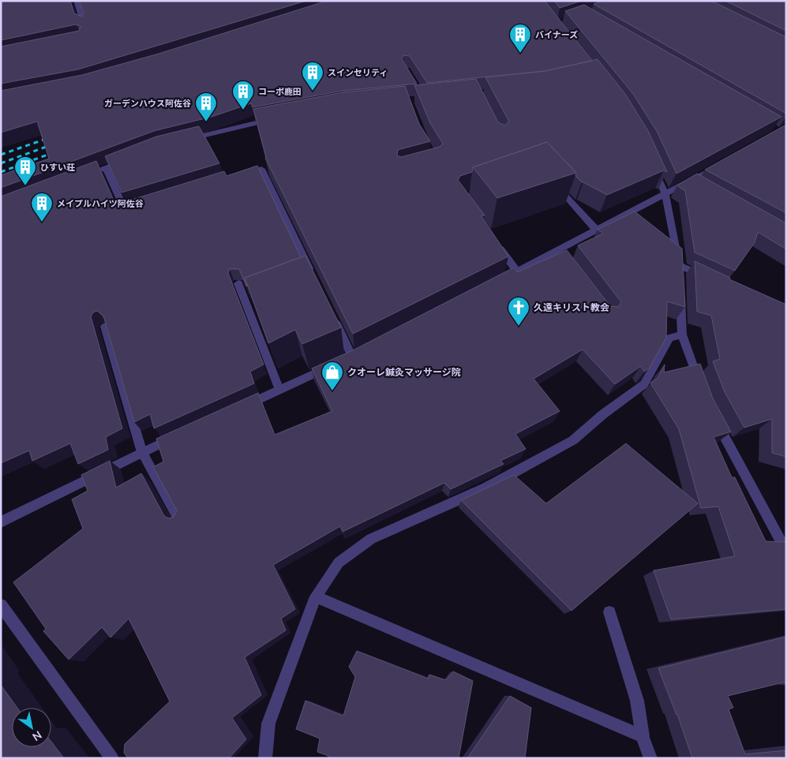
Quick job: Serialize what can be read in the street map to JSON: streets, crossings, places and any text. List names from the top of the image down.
{
  "places": {
    "building": [
      "バイナーズ",
      "スインセリティ",
      "コーポ鹿田",
      "ガーデンハウス阿佐谷",
      "ひすい荘",
      "メイプルハイツ阿佐谷"
    ],
    "church": ["久遠キリスト教会"],
    "shop": ["クオーレ鍼灸マッサージ院"]
  },
  "north": "bottom right"
}
